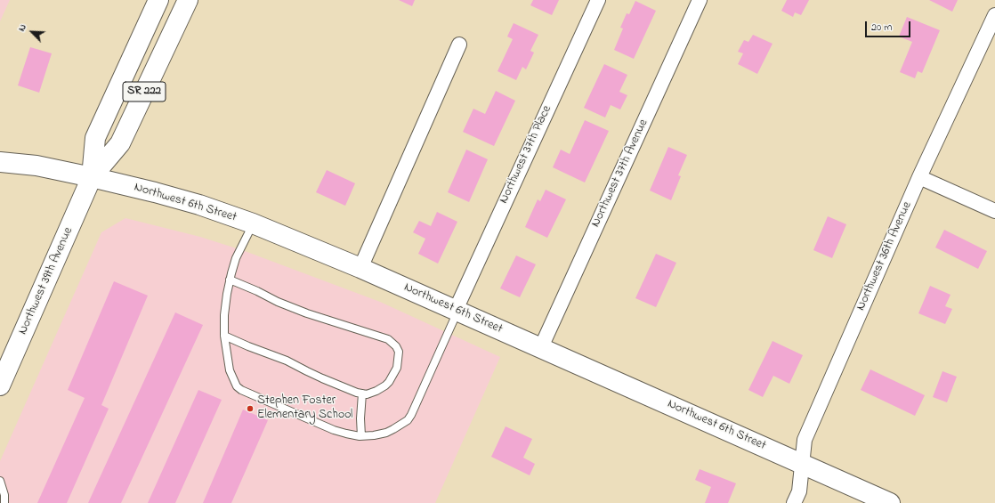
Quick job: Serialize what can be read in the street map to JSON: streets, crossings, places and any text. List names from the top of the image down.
{
  "streets": {
    "main road": ["SR 222", "Northwest 6th Street", "Northwest 39th Avenue"],
    "street": ["Northwest 37th Place", "Northwest 37th Avenue", "Northwest 36th Avenue"]
  },
  "crossings": [
    ["Northwest 37th Place", "Northwest 6th Street"],
    ["Northwest 37th Avenue", "Northwest 6th Street"],
    ["Northwest 6th Street", "Northwest 36th Avenue"],
    ["Northwest 6th Street", "Northwest 39th Avenue"]
  ],
  "places": ["Stephen Foster Elementary School"],
  "scale_bar": "20 m",
  "north": "top left"
}
